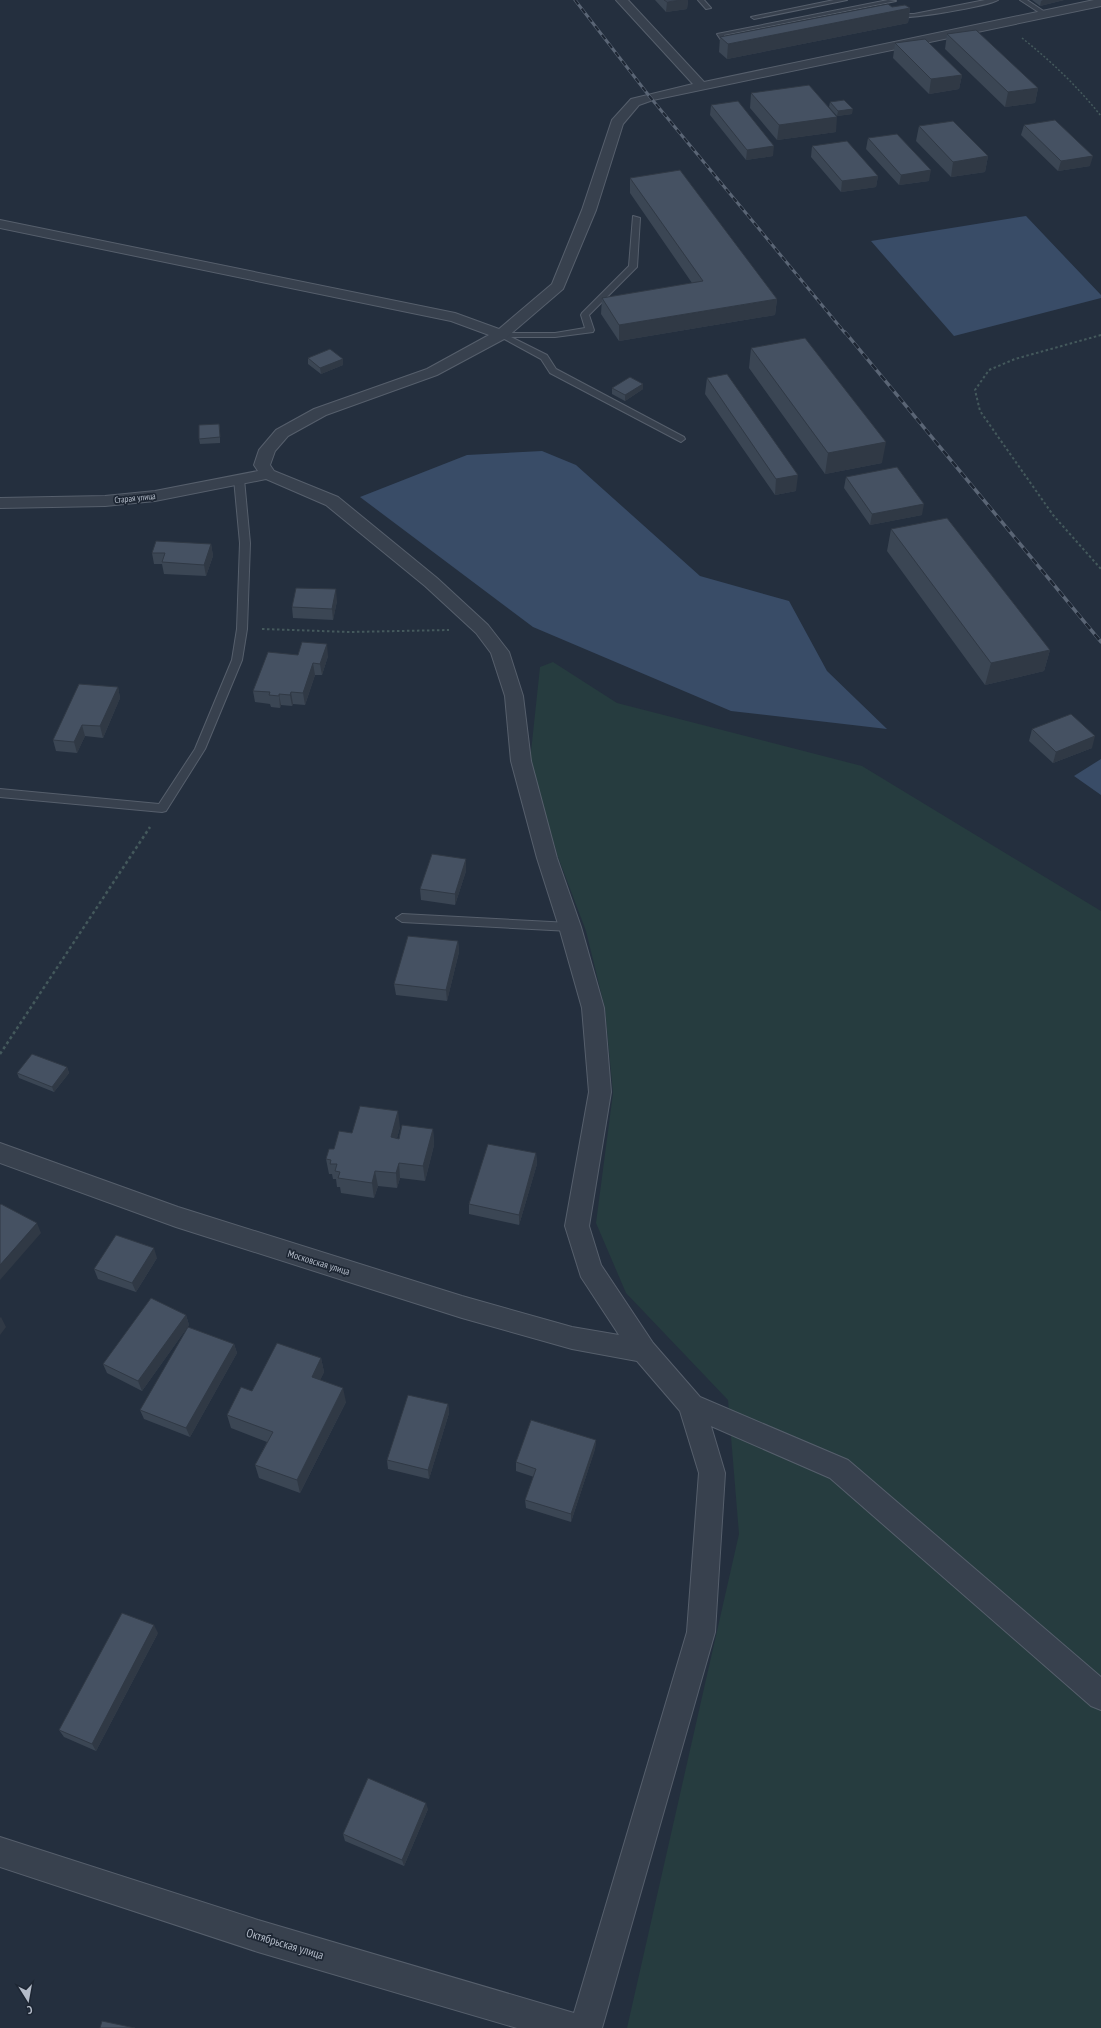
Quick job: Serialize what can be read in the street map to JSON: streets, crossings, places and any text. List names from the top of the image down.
{
  "streets": {
    "street": ["Старая улица", "Московская улица", "Октябрьская улица"]
  },
  "north": "bottom"
}
